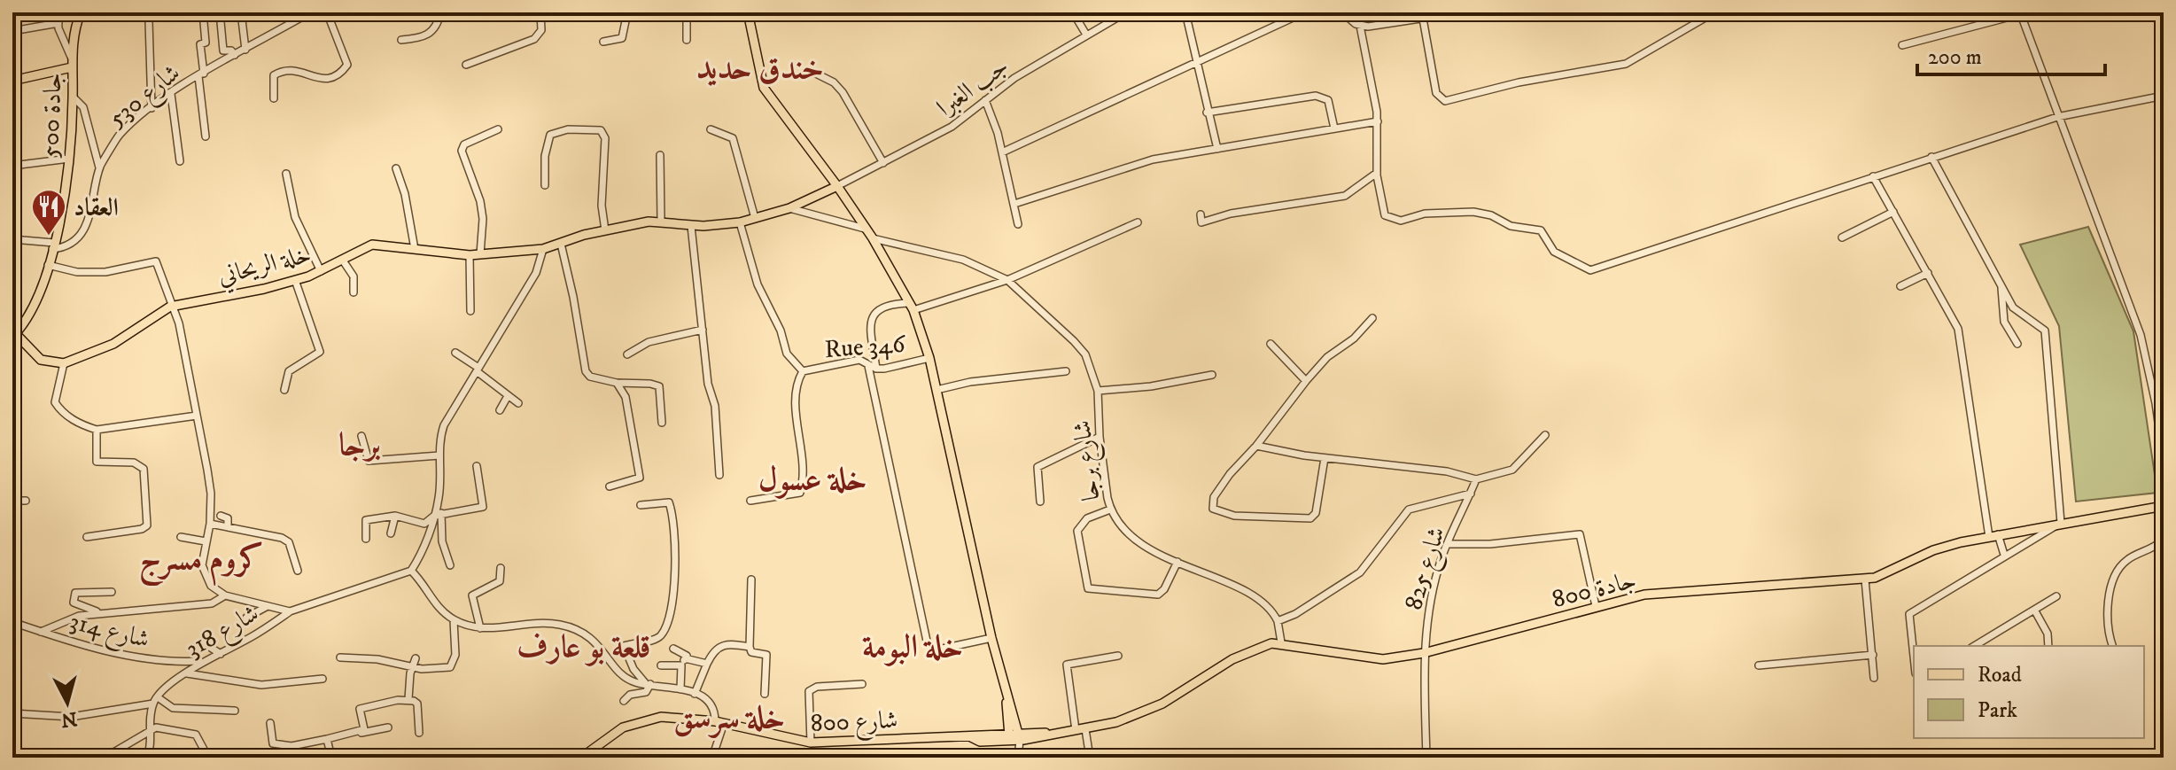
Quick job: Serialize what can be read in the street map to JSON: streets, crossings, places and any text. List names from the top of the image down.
{
  "streets": {
    "main road": [
      "جادة 500",
      "خلة الريحاني",
      "جادة 800",
      "شارع 800"
    ],
    "street": [
      "جب الغبرا",
      "شارع 530",
      "Rue 346",
      "شارع برجا",
      "شارع 825",
      "شارع 314",
      "شارع 318"
    ]
  },
  "crossings": [
    ["جب الغبرا", "خلة الريحاني"],
    ["شارع 530", "جادة 500"],
    ["شارع 825", "جادة 800"],
    ["جادة 800", "شارع 800"],
    ["شارع 314", "شارع 318"]
  ],
  "districts": [
    "خندق حديد",
    "برجا",
    "خلة عسول",
    "كروم مسرج",
    "قلعة بو عارف",
    "خلة البومة",
    "خلة سرسق"
  ],
  "places": {
    "restaurant": ["العقاد"]
  },
  "legend": ["Road", "Park"],
  "scale_bar": "200 m",
  "north": "bottom"
}
